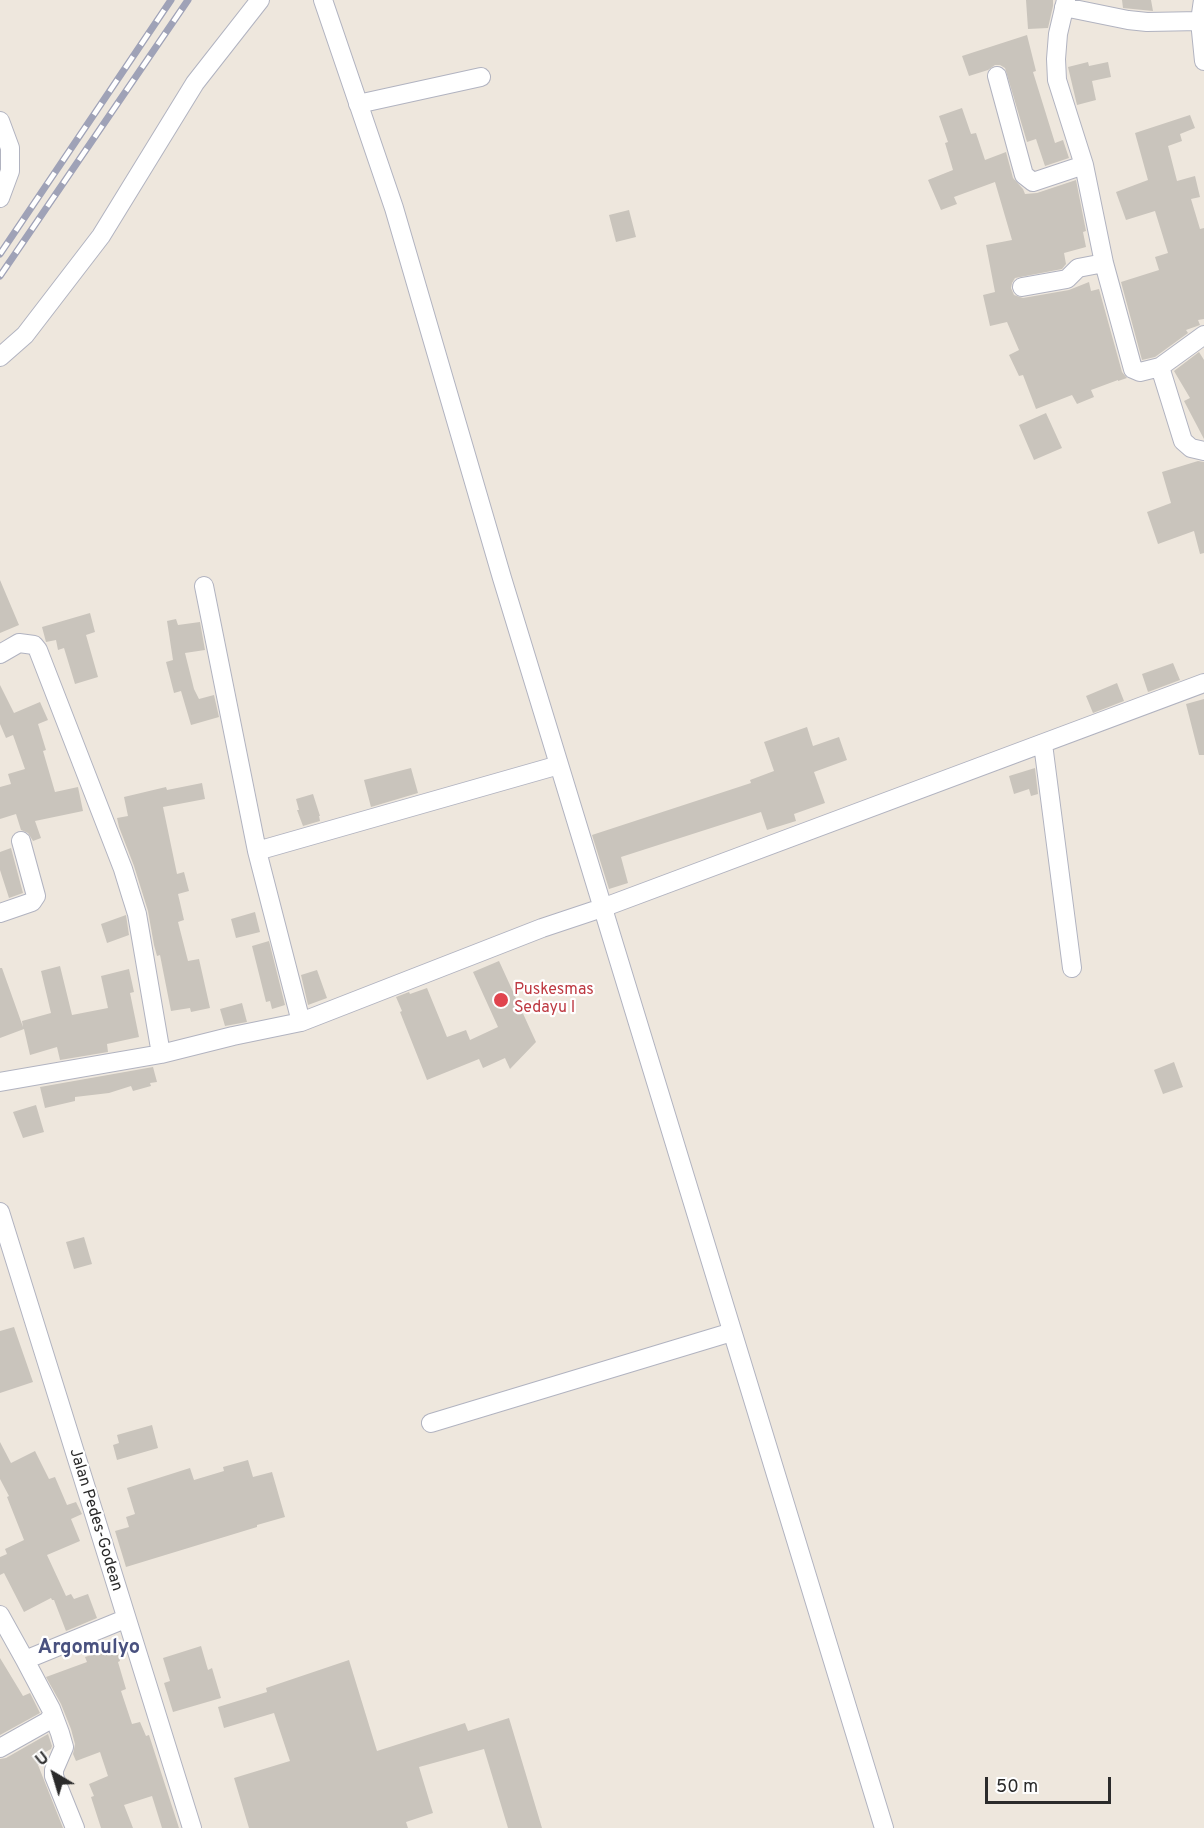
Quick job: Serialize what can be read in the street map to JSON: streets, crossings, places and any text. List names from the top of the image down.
{
  "streets": {
    "street": ["Jalan Pedes-Godean"]
  },
  "districts": ["Argomulyo"],
  "places": ["Puskesmas Sedayu I"],
  "scale_bar": "50 m",
  "north": "top left"
}
